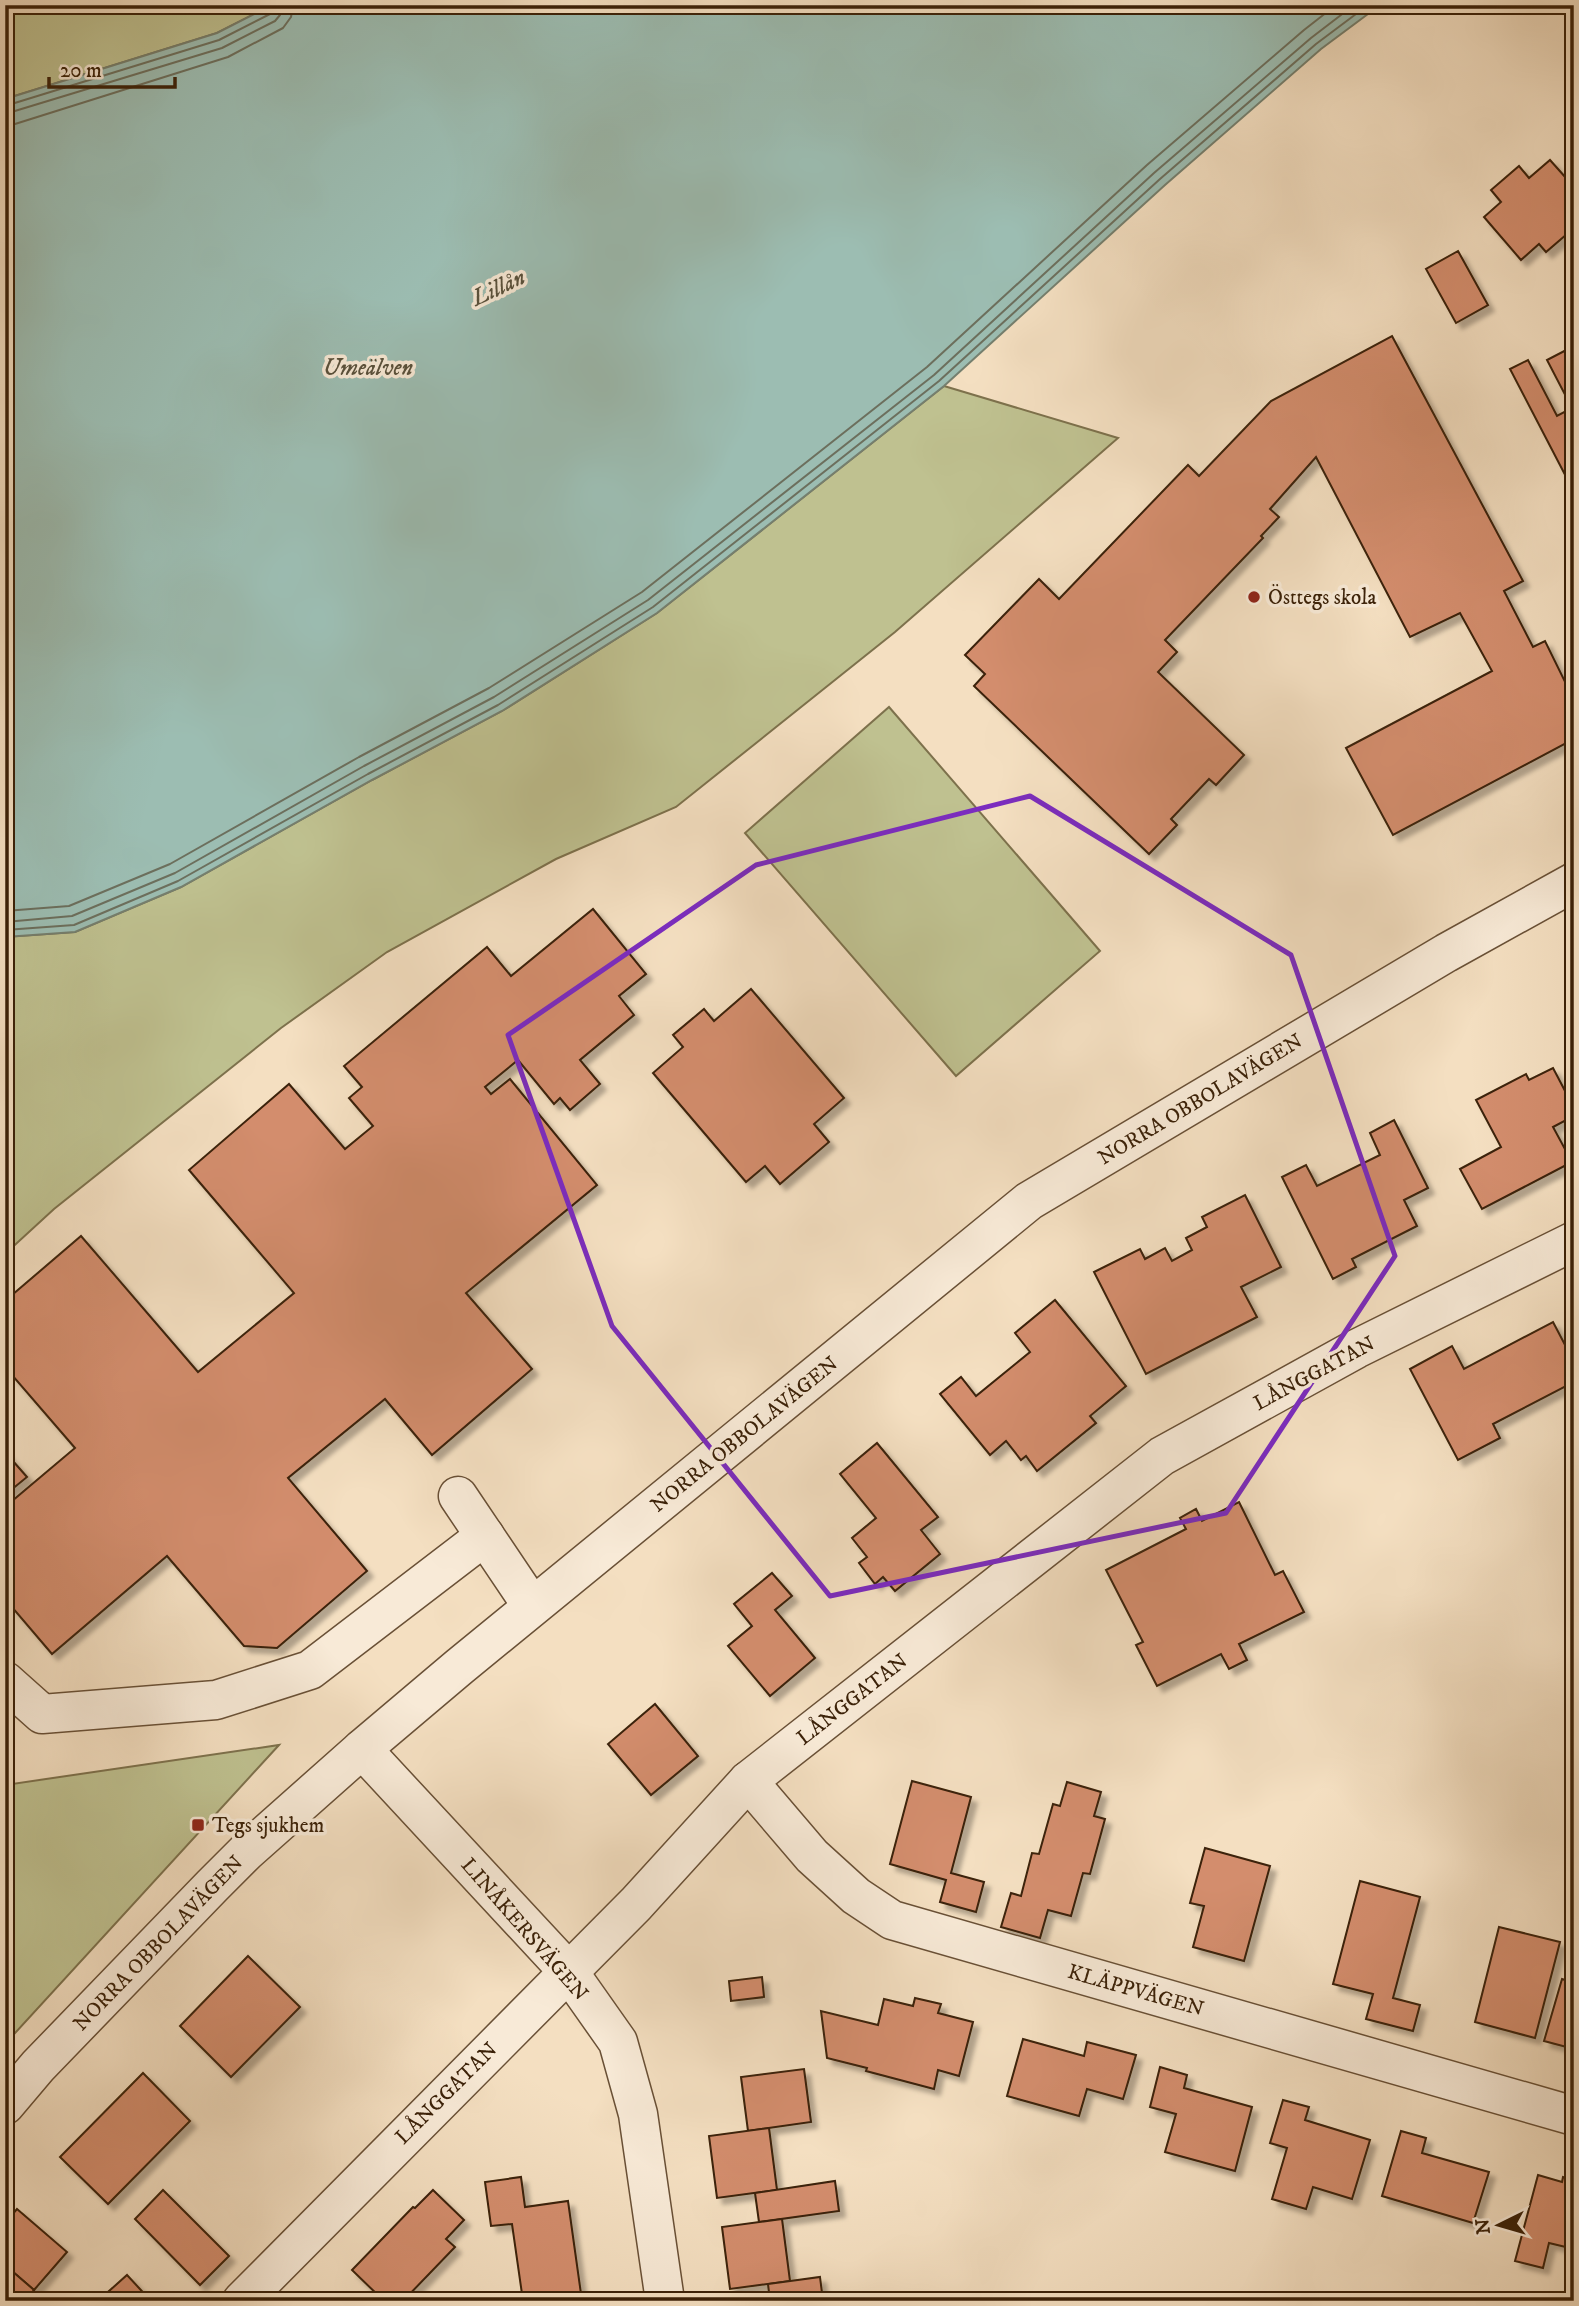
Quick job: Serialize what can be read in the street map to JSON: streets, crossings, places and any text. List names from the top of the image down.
{
  "streets": {
    "street": [
      "NORRA OBBOLAVÄGEN",
      "LÅNGGATAN",
      "LINÅKERSVÄGEN",
      "KLÄPPVÄGEN"
    ]
  },
  "crossings": [
    ["NORRA OBBOLAVÄGEN", "LINÅKERSVÄGEN"],
    ["LÅNGGATAN", "LINÅKERSVÄGEN"],
    ["LÅNGGATAN", "KLÄPPVÄGEN"]
  ],
  "water": ["Lillån", "Umeälven"],
  "places": {
    "other": ["Östtegs skola"],
    "transit": ["Tegs sjukhem"]
  },
  "scale_bar": "20 m",
  "north": "left"
}
